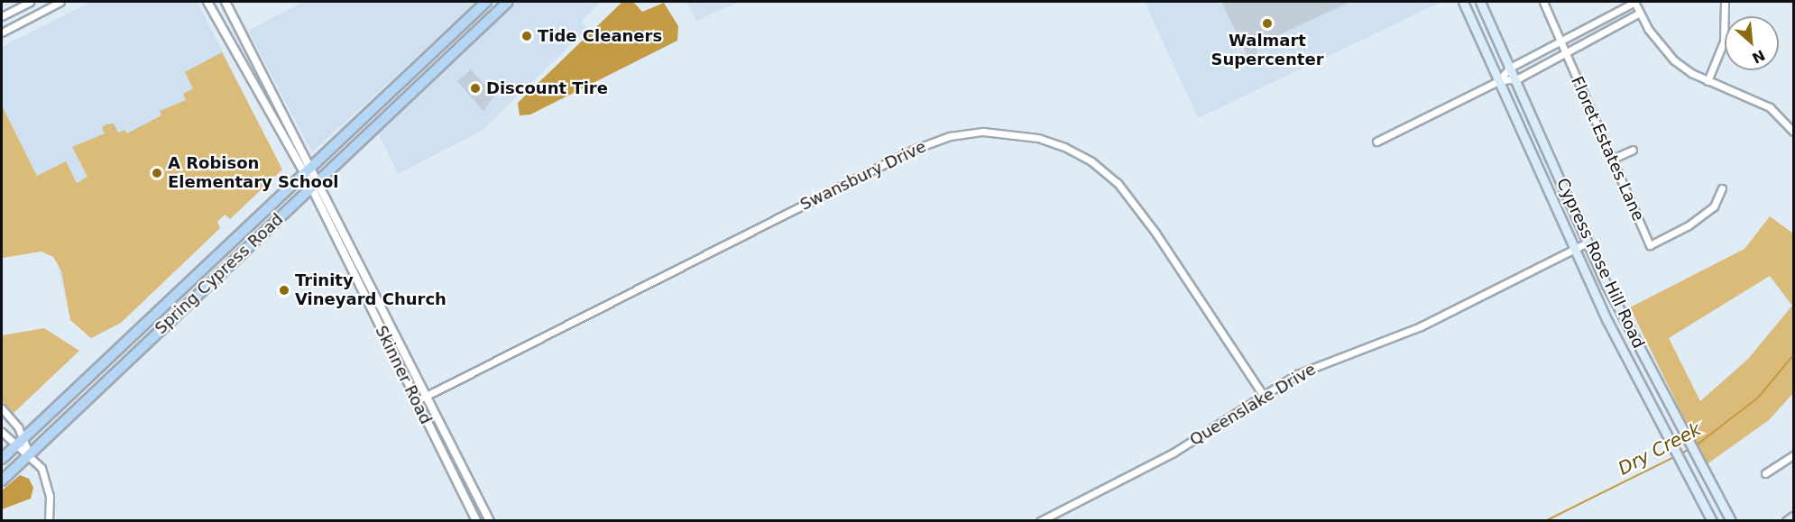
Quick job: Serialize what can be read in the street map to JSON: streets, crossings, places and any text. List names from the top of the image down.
{
  "streets": {
    "main road": ["Cypress Rose Hill Road", "Spring Cypress Road"],
    "street": [
      "Floret Estates Lane",
      "Swansbury Drive",
      "Skinner Road",
      "Queenslake Drive"
    ]
  },
  "crossings": [
    ["Swansbury Drive", "Skinner Road"],
    ["Swansbury Drive", "Queenslake Drive"],
    ["Cypress Rose Hill Road", "Queenslake Drive"],
    ["Spring Cypress Road", "Skinner Road"]
  ],
  "water": ["Dry Creek"],
  "places": [
    "Walmart Supercenter",
    "Tide Cleaners",
    "Discount Tire",
    "A Robison Elementary School",
    "Trinity Vineyard Church"
  ],
  "north": "bottom right"
}
